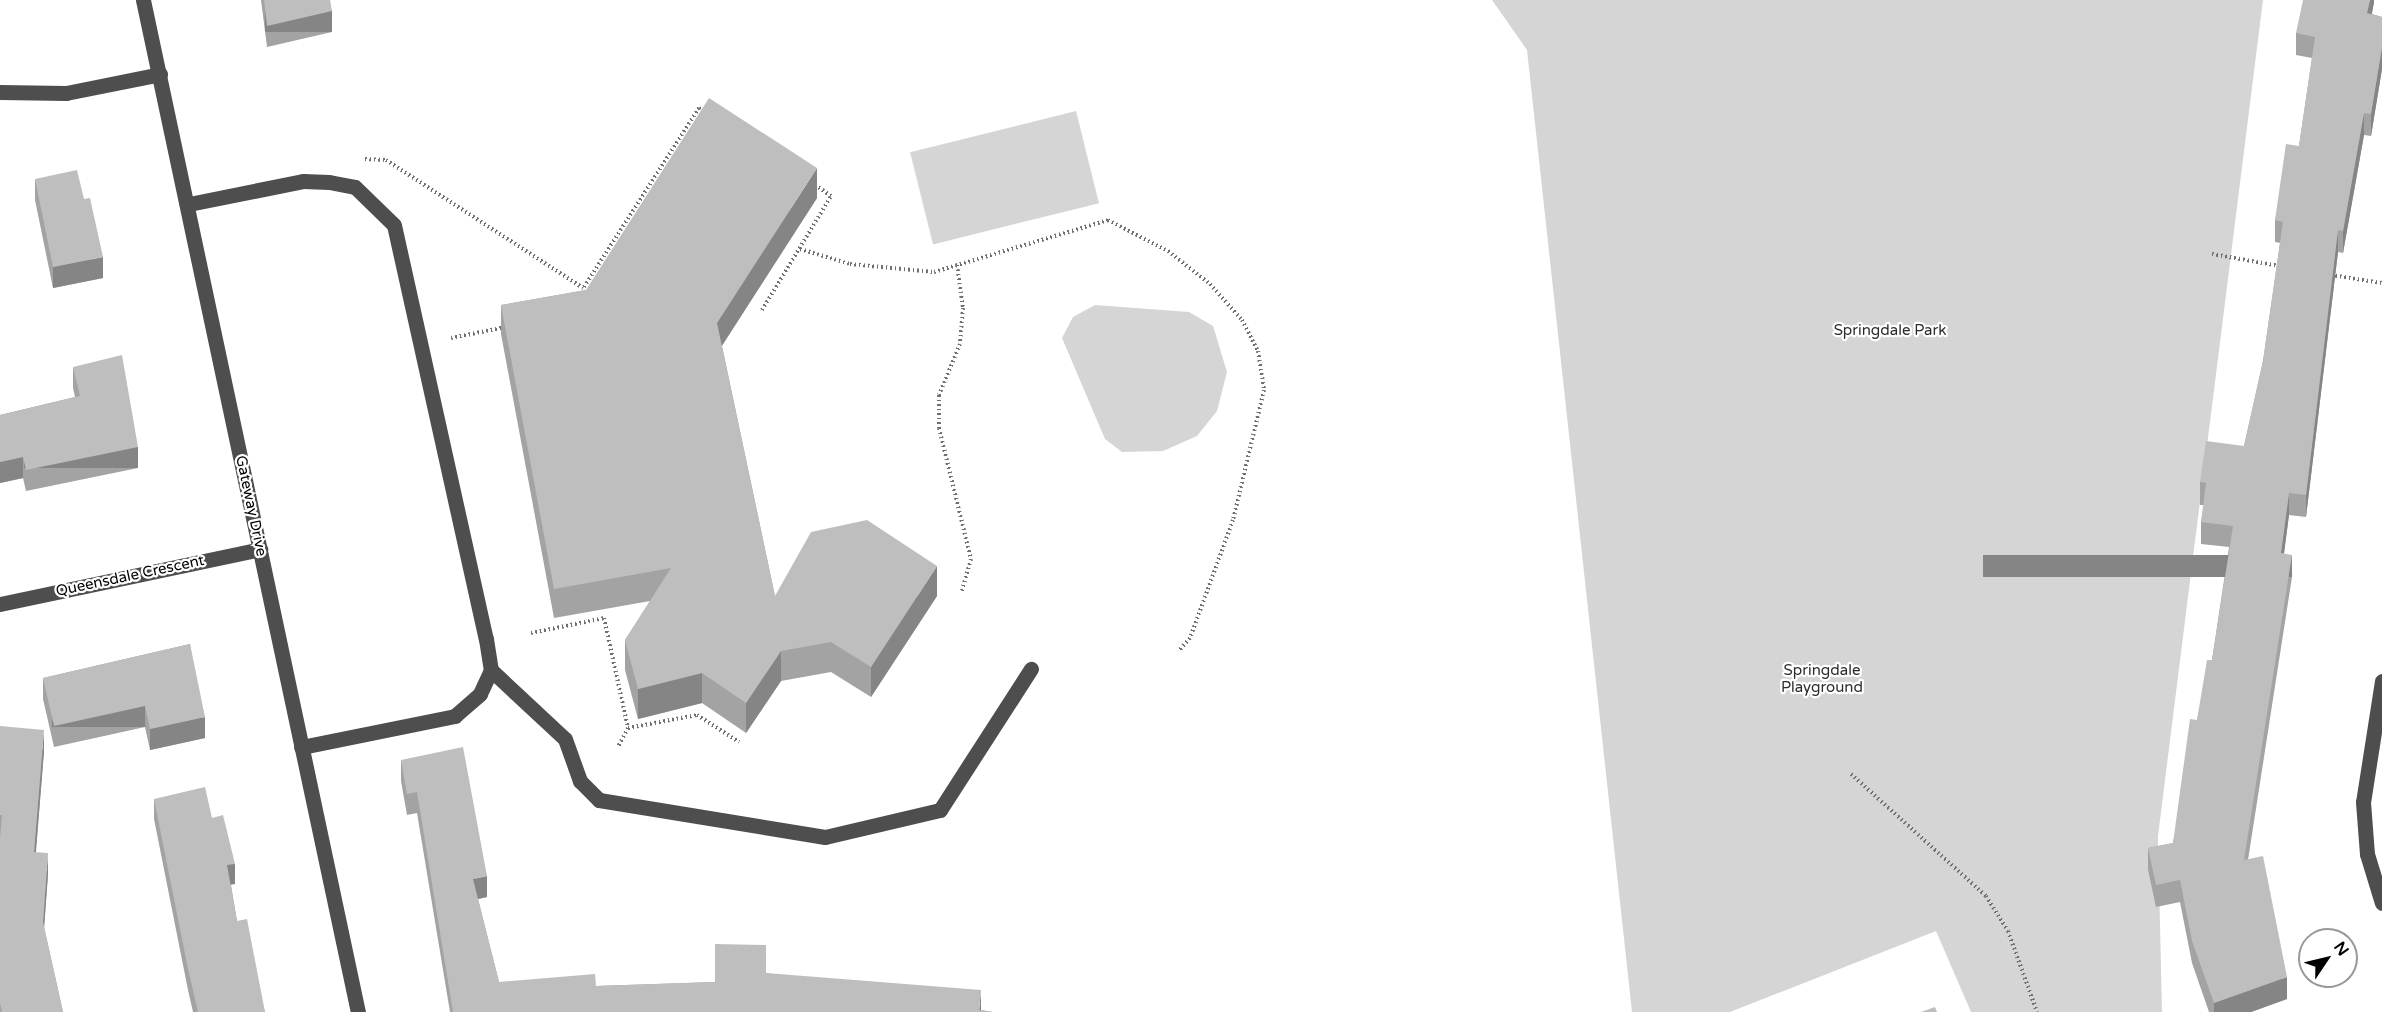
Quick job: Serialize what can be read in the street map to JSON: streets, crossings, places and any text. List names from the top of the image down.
{
  "streets": {
    "street": ["Gateway Drive", "Queensdale Crescent"]
  },
  "crossings": [
    ["Gateway Drive", "Queensdale Crescent"]
  ],
  "parks": ["Springdale Park", "Springdale Playground"],
  "north": "top right"
}
